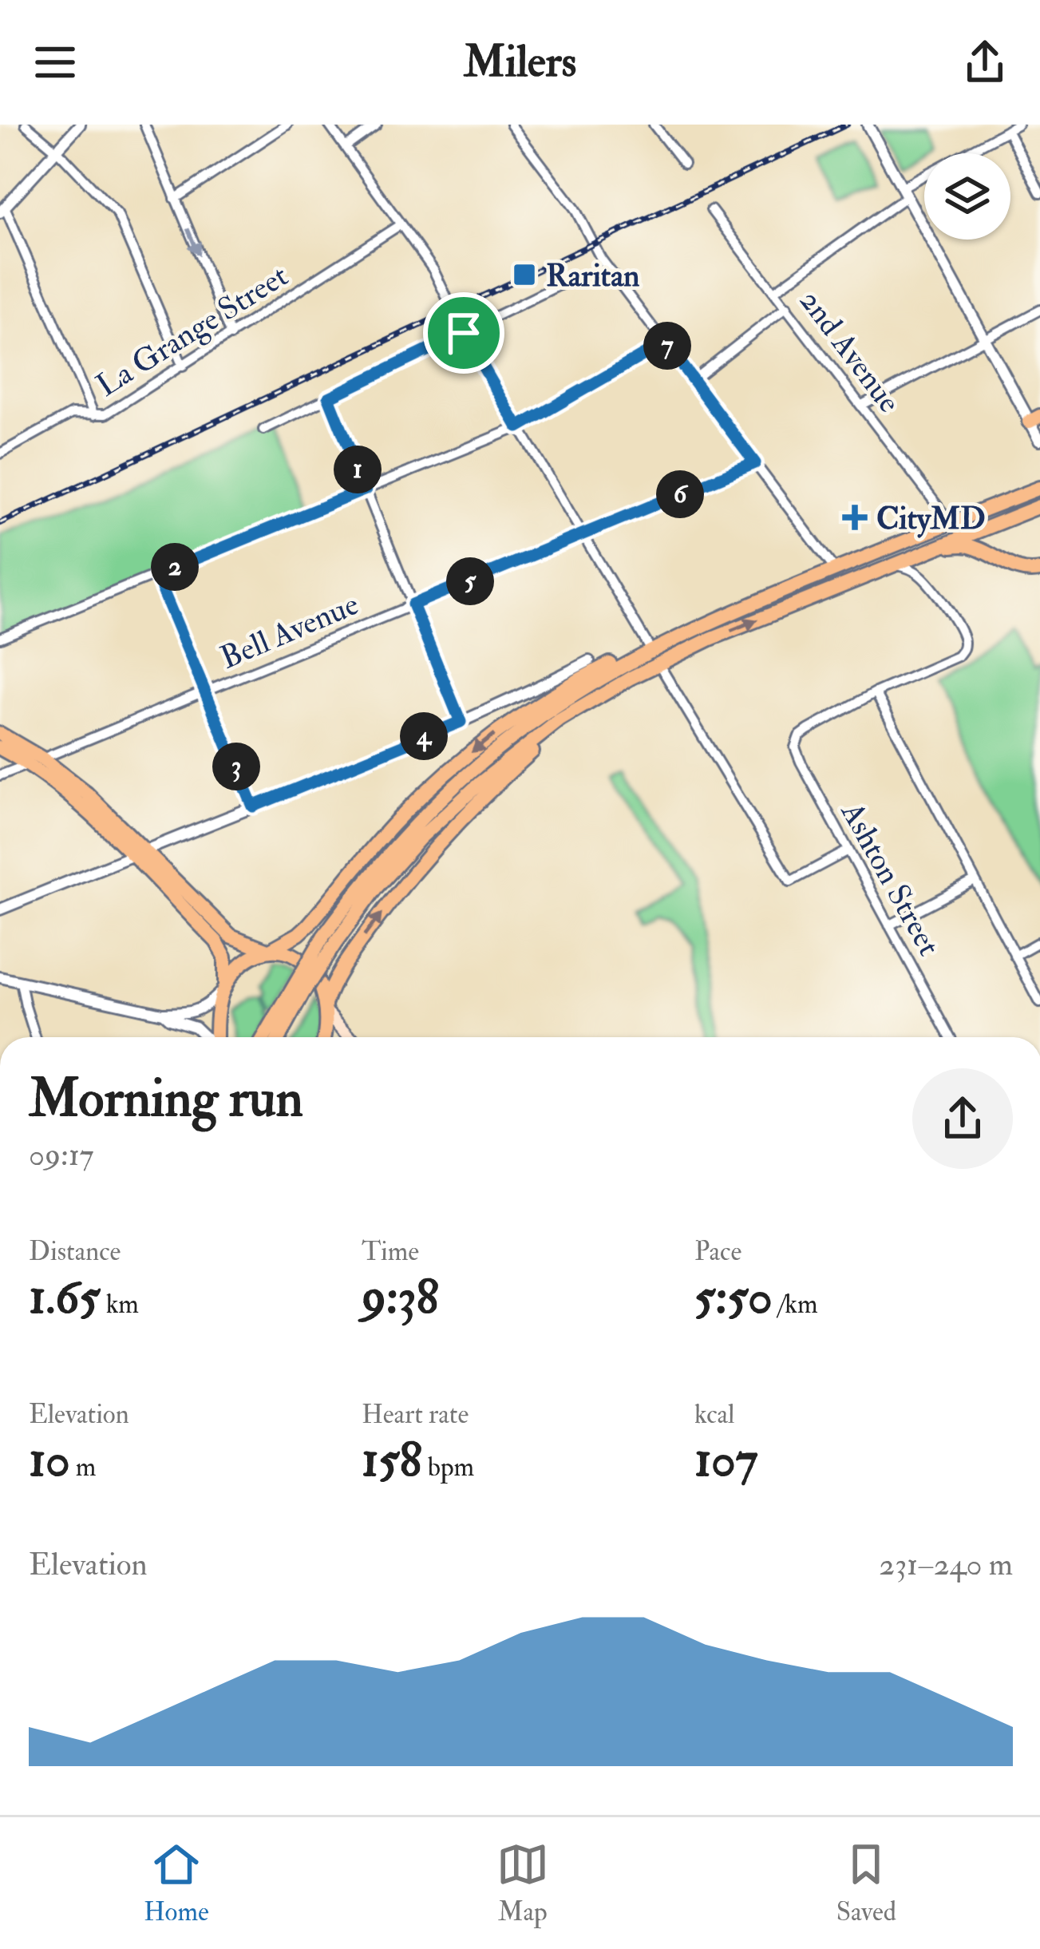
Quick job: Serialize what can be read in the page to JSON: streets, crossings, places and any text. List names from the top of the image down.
{
  "streets": {
    "street": [
      "La Grange Street",
      "2nd Avenue",
      "Bell Avenue",
      "Ashton Street"
    ]
  },
  "places": {
    "transit": ["Raritan"],
    "health": ["CityMD"]
  },
  "page": {
    "header": "Milers",
    "pins": [
      "7",
      "1",
      "6",
      "2",
      "5",
      "4",
      "3"
    ],
    "heading": ["Morning run", "09:17"],
    "stats": [
      ["Distance", "1.65 km"],
      ["Time", "9:38"],
      ["Pace", "5:50 /km"],
      ["Elevation", "10 m"],
      ["Heart rate", "158 bpm"],
      ["kcal", "107"]
    ],
    "chart": ["Elevation", "231–240 m"],
    "tabs": ["Home", "Map", "Saved"]
  }
}
